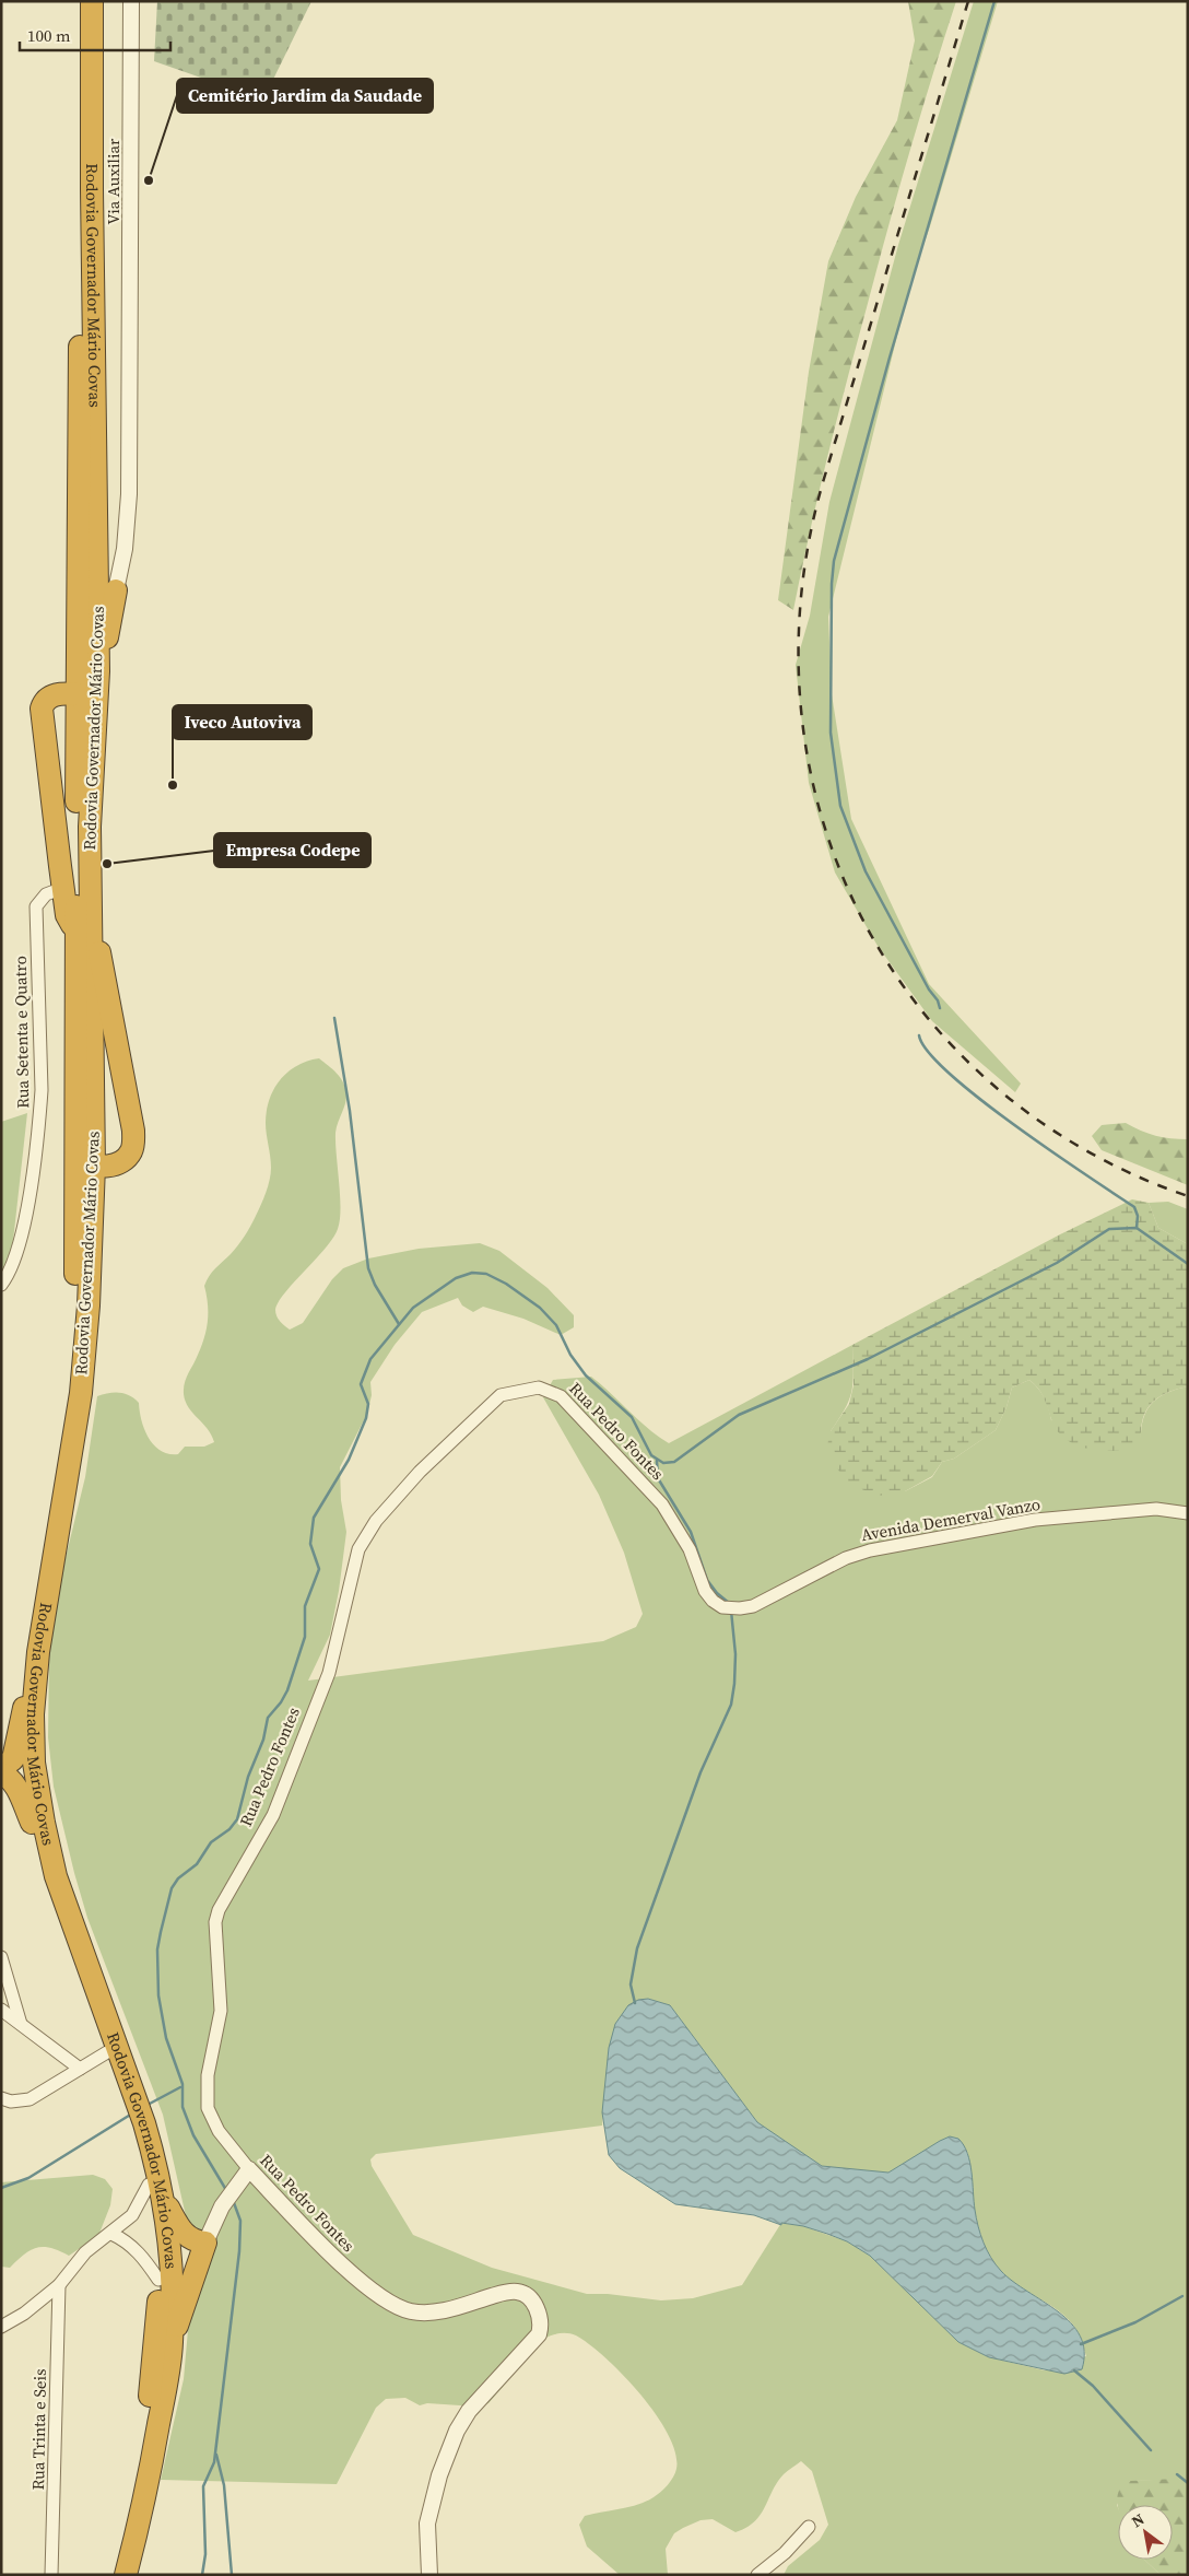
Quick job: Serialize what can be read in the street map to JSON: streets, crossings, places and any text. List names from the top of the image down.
{
  "streets": {
    "highway": ["Rodovia Governador Mário Covas"],
    "street": [
      "Via Auxiliar",
      "Rua Setenta e Quatro",
      "Rua Pedro Fontes",
      "Avenida Demerval Vanzo",
      "Rua Trinta e Seis"
    ]
  },
  "crossings": [
    ["Via Auxiliar", "Rodovia Governador Mário Covas"],
    ["Rua Pedro Fontes", "Avenida Demerval Vanzo"]
  ],
  "places": ["Cemitério Jardim da Saudade", "Iveco Autoviva", "Empresa Codepe"],
  "scale_bar": "100 m",
  "north": "top left"
}
